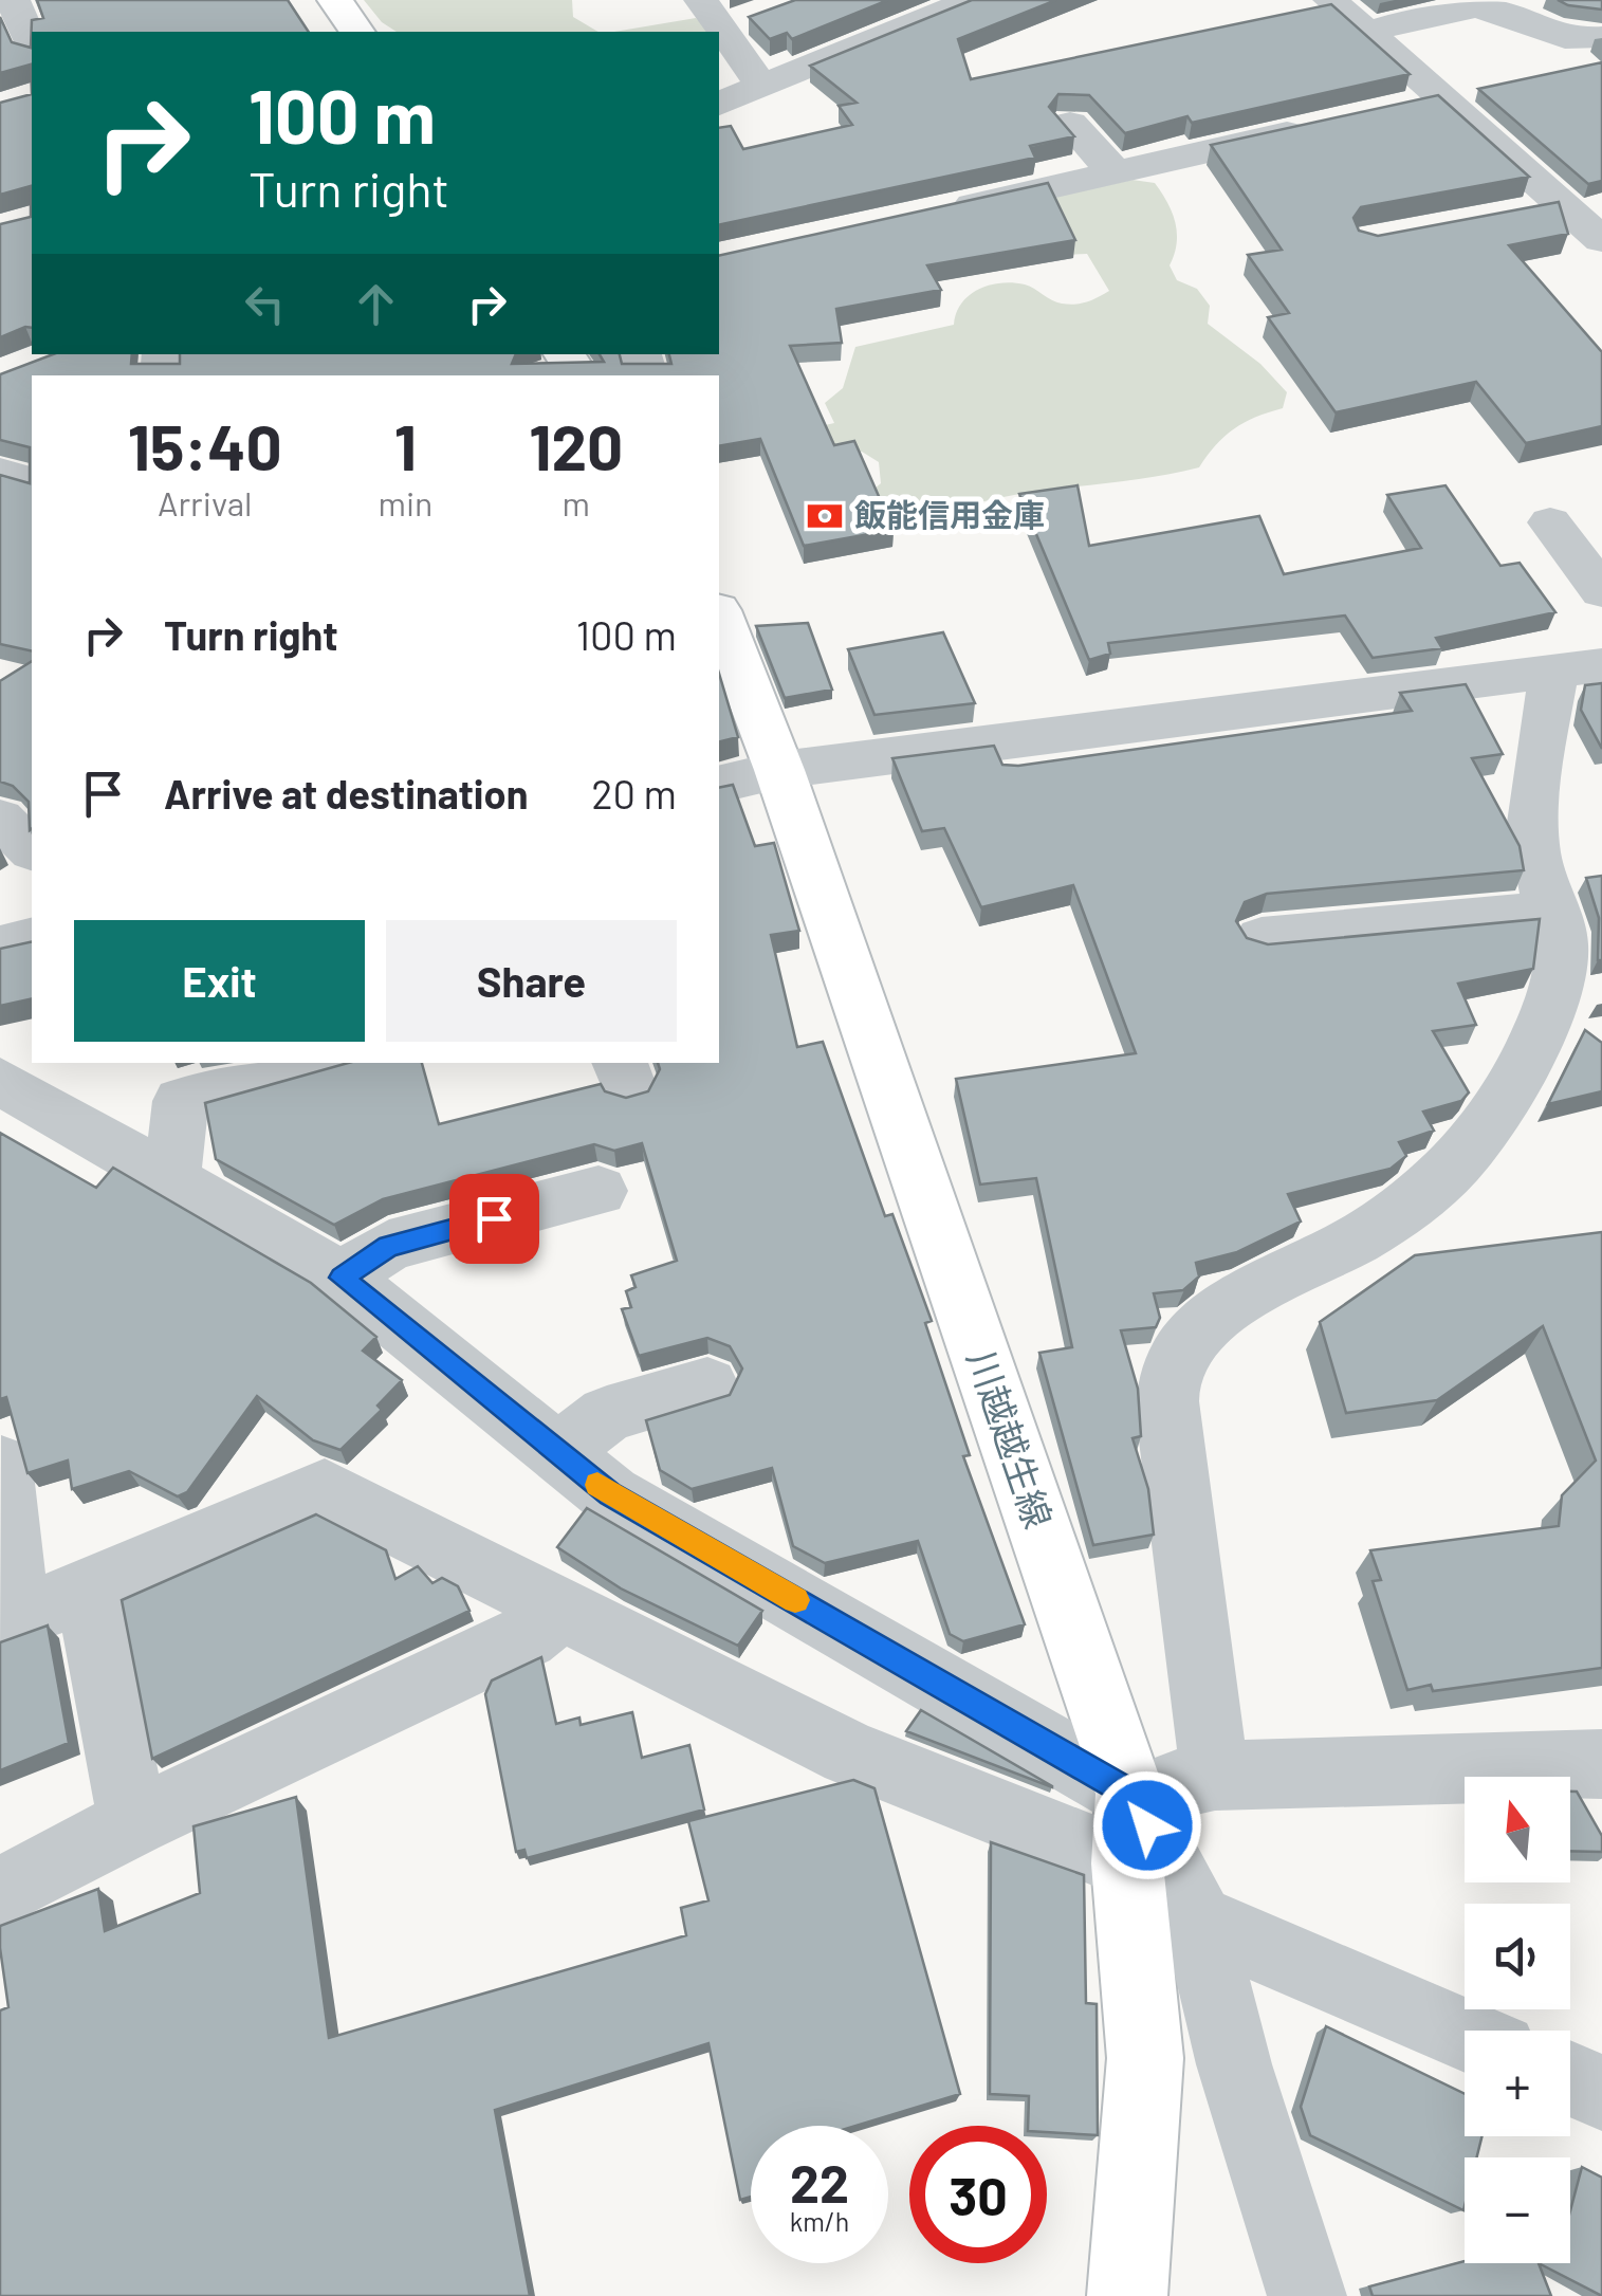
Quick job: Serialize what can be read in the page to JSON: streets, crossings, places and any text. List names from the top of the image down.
{
  "streets": {
    "main road": ["川越越生線"]
  },
  "places": {
    "bank": ["飯能信用金庫"]
  },
  "north": "top",
  "page": {
    "turn": ["100 m", "Turn right"],
    "eta": [
      "15:40",
      "Arrival",
      "1",
      "min",
      "120",
      "m"
    ],
    "list": [
      {
        "name": "Turn right",
        "value": "100 m"
      },
      {
        "name": "Arrive at destination",
        "value": "20 m"
      }
    ],
    "buttons": ["Exit", "Share"],
    "map_buttons": ["+", "−"],
    "speed": "22 km/h",
    "limit": "30"
  }
}
